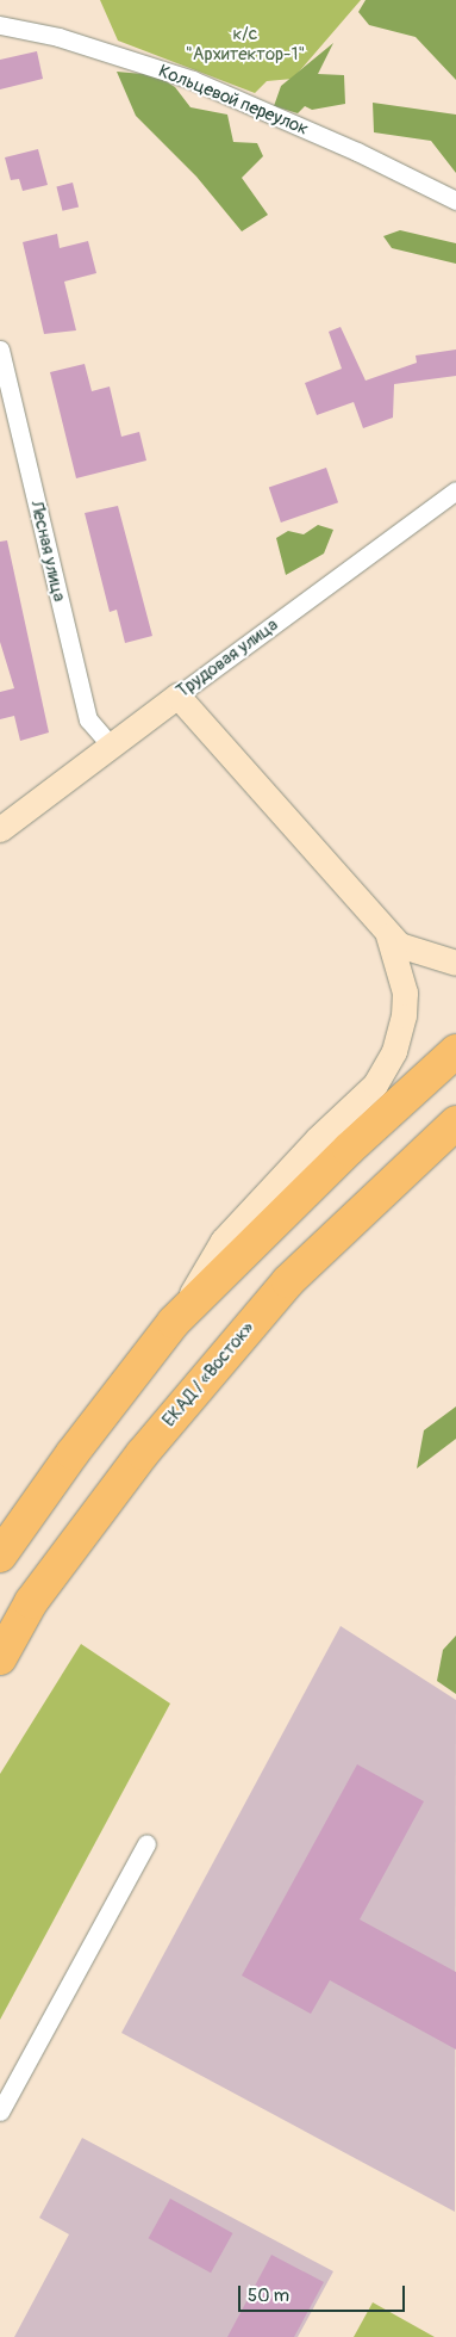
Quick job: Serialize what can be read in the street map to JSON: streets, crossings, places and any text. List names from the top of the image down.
{
  "streets": {
    "highway": ["ЕКАД / «Восток»"],
    "main road": ["Трудовая улица"],
    "street": ["Кольцевой переулок", "Лесная улица"]
  },
  "crossings": [
    ["Лесная улица", "Трудовая улица"]
  ],
  "parks": ["к/с \"Архитектор-1\""],
  "scale_bar": "50 m"
}
